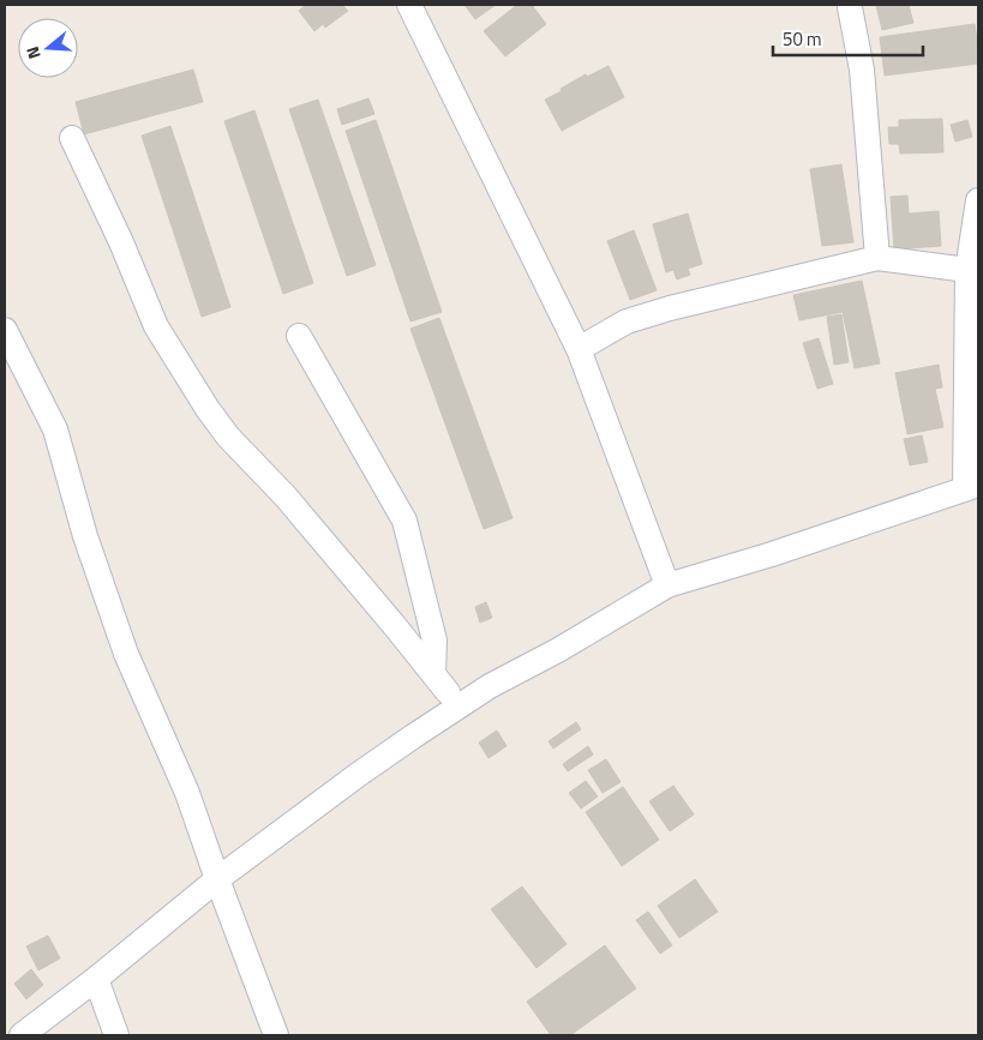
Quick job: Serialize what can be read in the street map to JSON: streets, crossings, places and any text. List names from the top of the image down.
{
  "scale_bar": "50 m",
  "north": "left"
}
